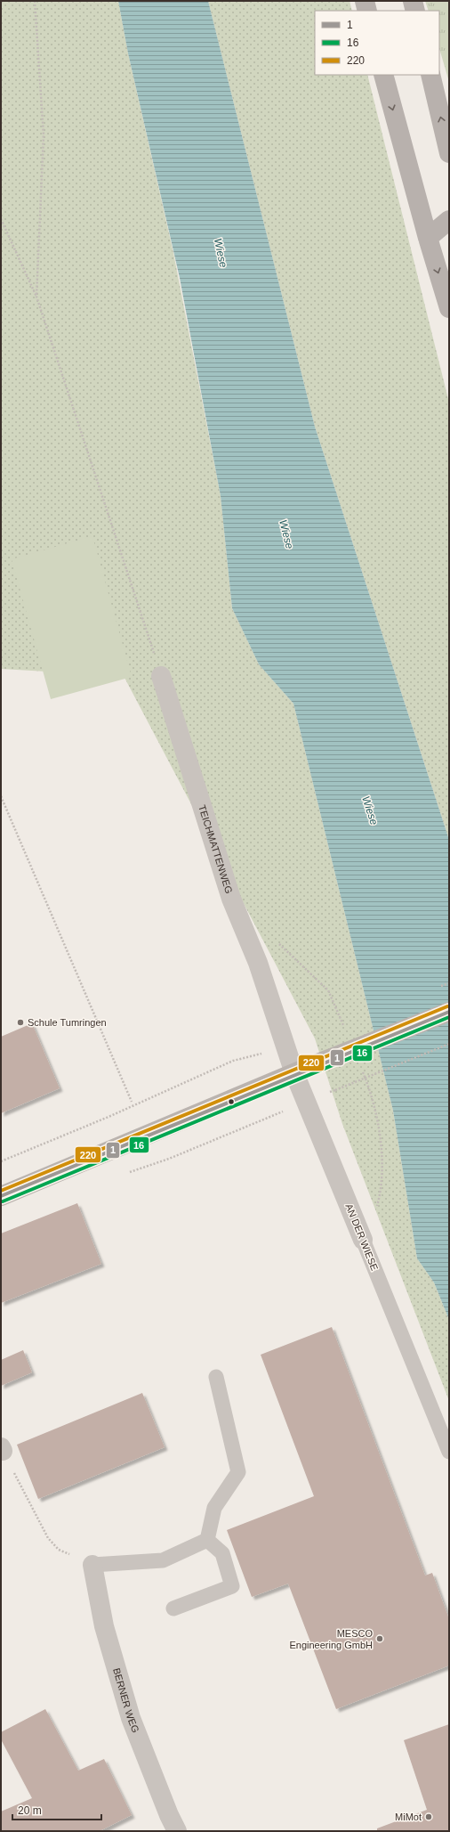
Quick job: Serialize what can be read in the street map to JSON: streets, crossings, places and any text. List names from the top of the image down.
{
  "streets": {
    "street": ["TEICHMATTENWEG", "AN DER WIESE", "BERNER WEG"]
  },
  "crossings": [
    ["TEICHMATTENWEG", "AN DER WIESE"]
  ],
  "water": ["Wiese"],
  "places": ["Schule Tumringen", "MESCO Engineering GmbH", "MiMot"],
  "lines": ["transit line 220", "transit line 1", "transit line 16"],
  "legend": ["1", "16", "220"],
  "scale_bar": "20 m"
}
